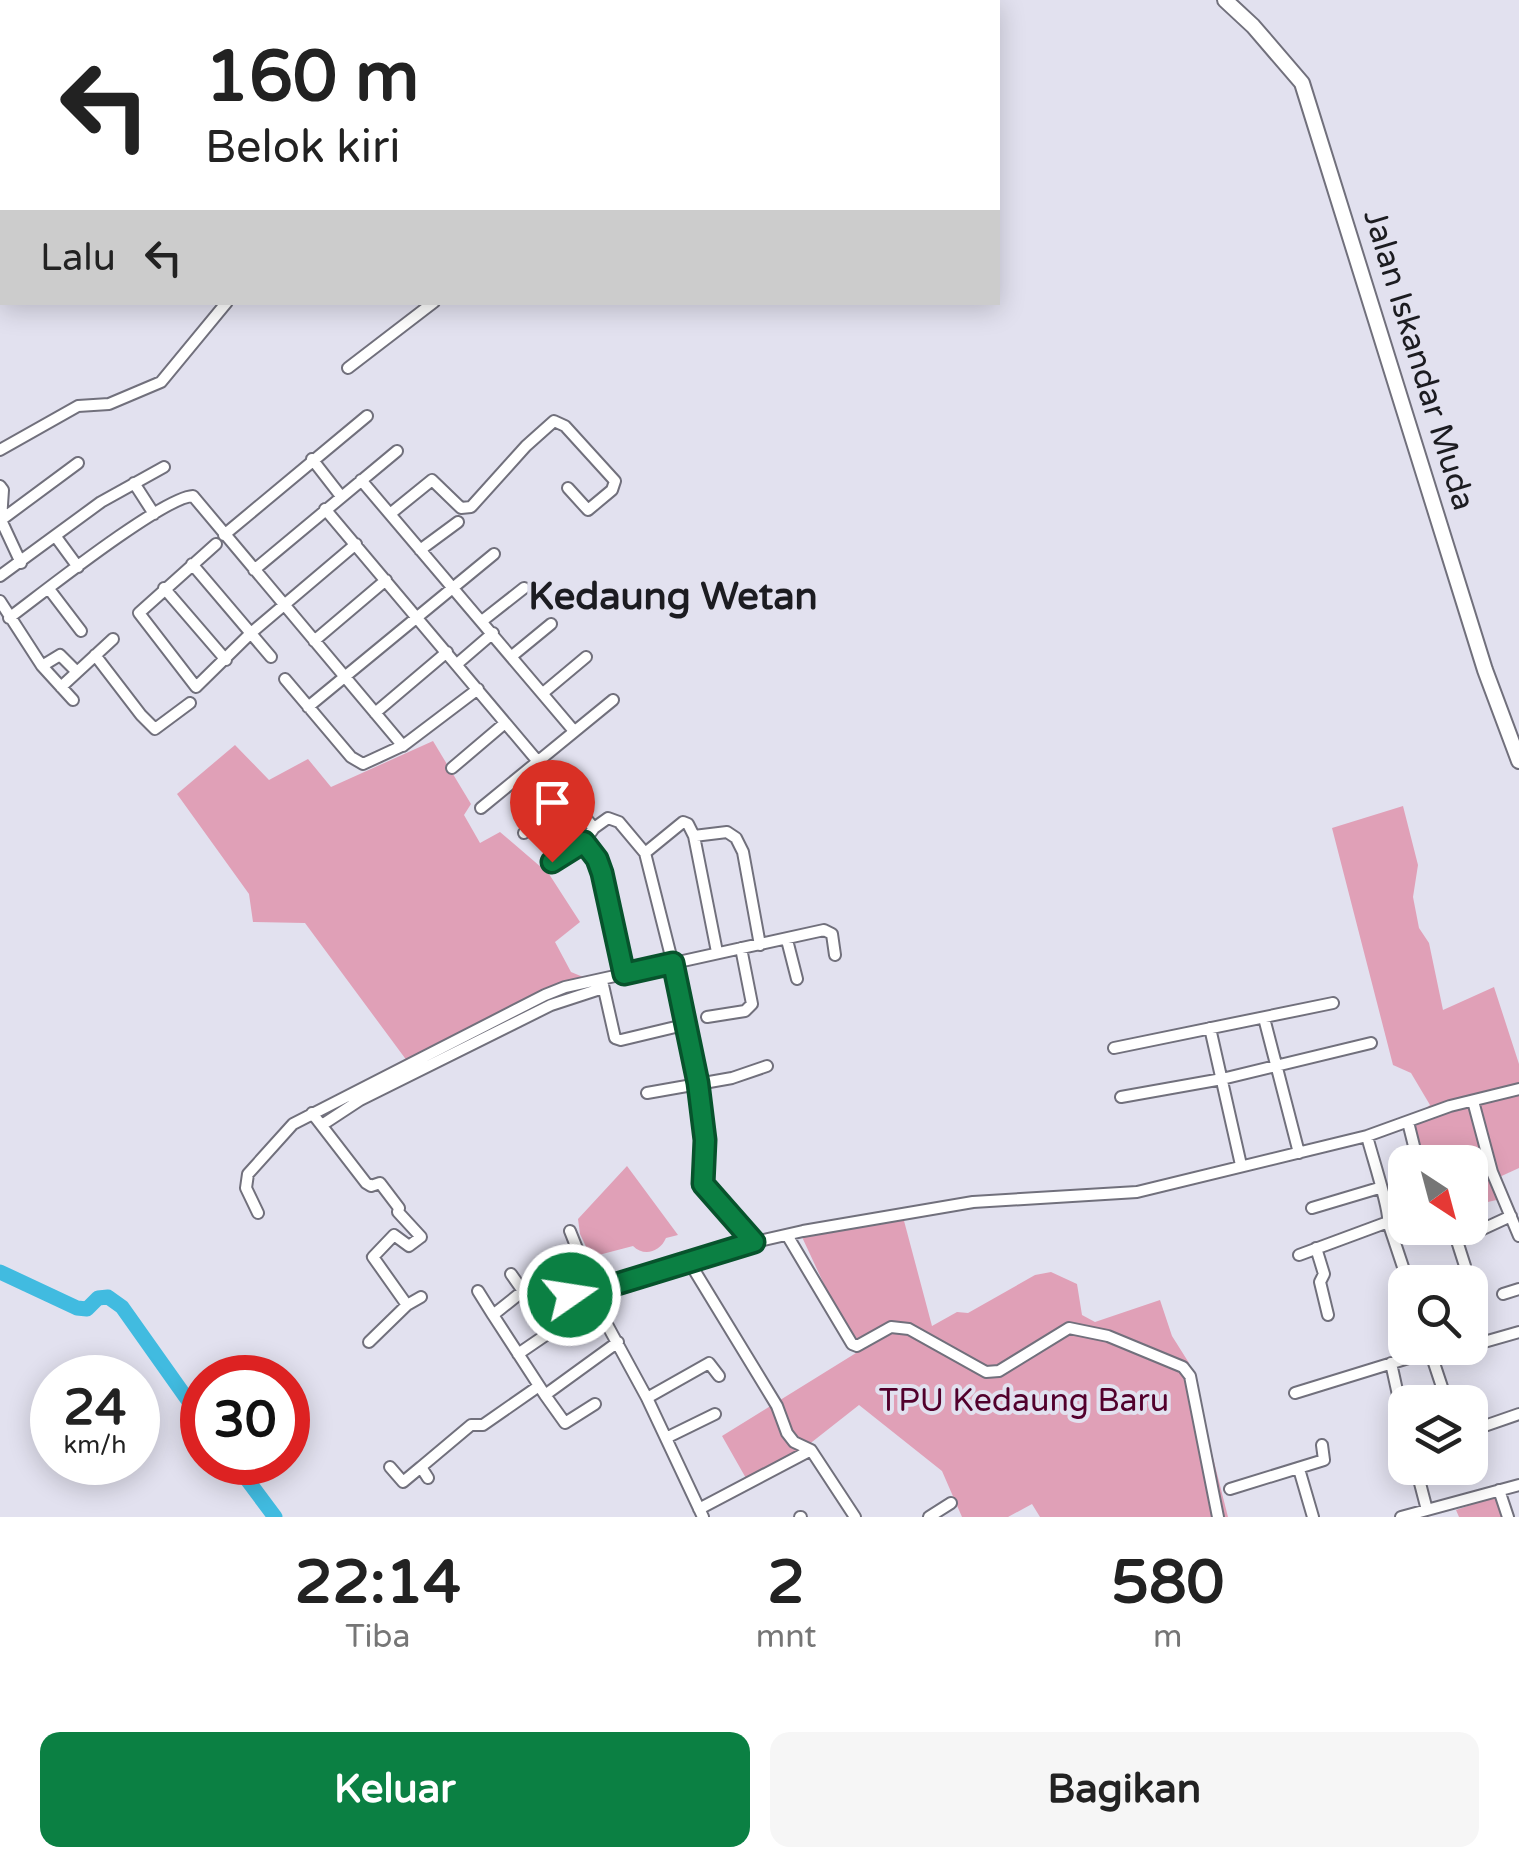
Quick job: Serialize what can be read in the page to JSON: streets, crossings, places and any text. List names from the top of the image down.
{
  "streets": {
    "street": ["Jalan Iskandar Muda"]
  },
  "districts": ["Kedaung Wetan"],
  "parks": ["TPU Kedaung Baru"],
  "north": "bottom right",
  "page": {
    "turn": ["160 m", "Belok kiri"],
    "then": "Lalu",
    "speed": "24 km/h",
    "limit": "30",
    "eta": [
      "22:14",
      "Tiba",
      "2",
      "mnt",
      "580",
      "m"
    ],
    "buttons": ["Keluar", "Bagikan"]
  }
}
